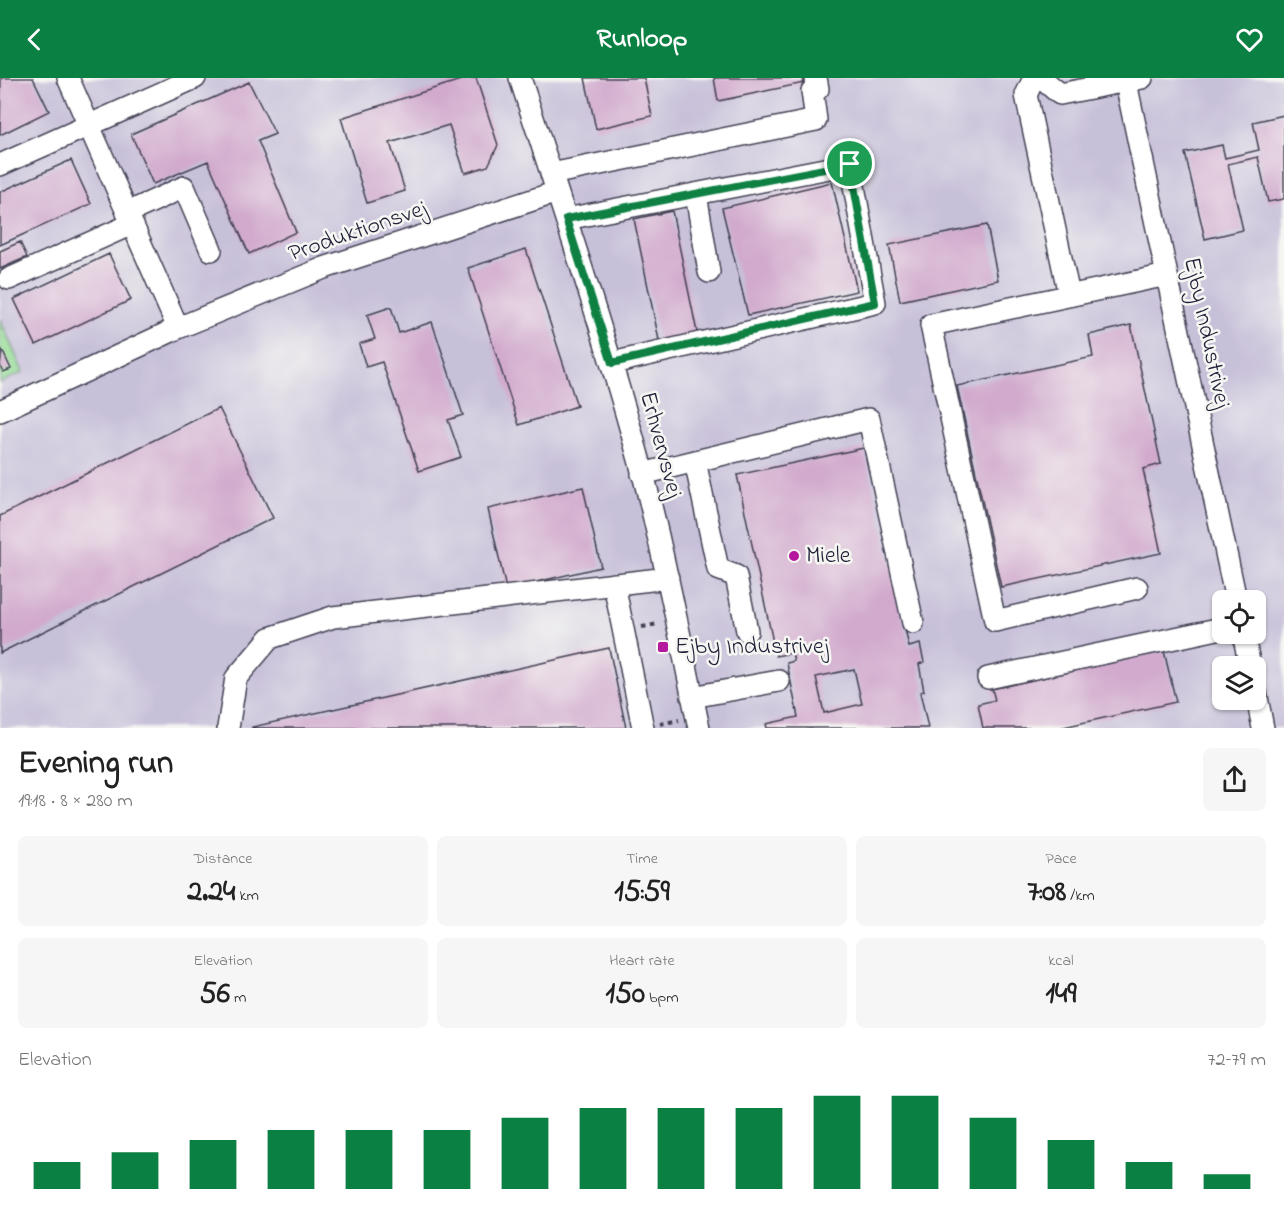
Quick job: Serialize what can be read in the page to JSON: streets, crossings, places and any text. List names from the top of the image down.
{
  "streets": {
    "street": ["Produktionsvej", "Ejby Industrivej", "Erhvervsvej"]
  },
  "crossings": [
    ["Produktionsvej", "Erhvervsvej"]
  ],
  "places": {
    "other": ["Miele"],
    "transit": ["Ejby Industrivej"]
  },
  "page": {
    "header": "Runloop",
    "heading": ["Evening run", "19:18 · 8 × 280 m"],
    "stats": [
      ["Distance", "2.24 km"],
      ["Time", "15:59"],
      ["Pace", "7:08 /km"],
      ["Elevation", "56 m"],
      ["Heart rate", "150 bpm"],
      ["kcal", "149"]
    ],
    "chart": ["Elevation", "72–79 m"]
  }
}
